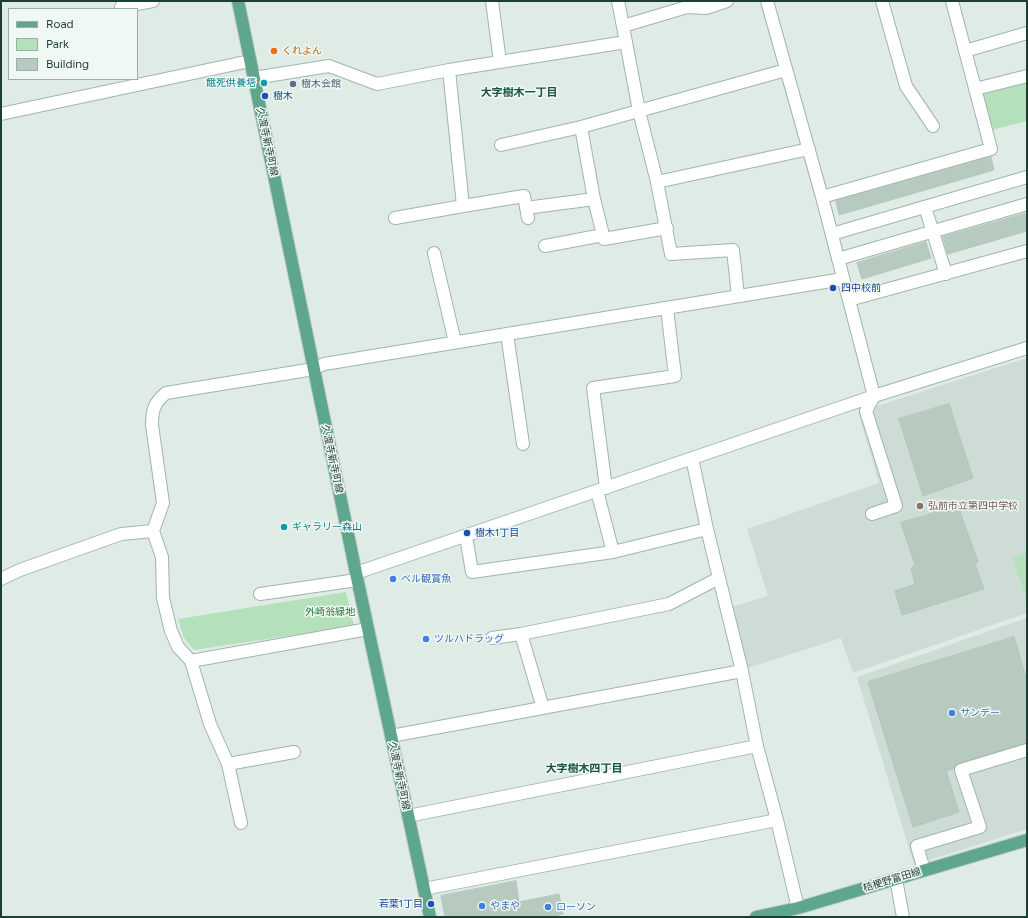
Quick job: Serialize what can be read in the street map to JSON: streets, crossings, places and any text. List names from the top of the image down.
{
  "streets": {
    "main road": ["久渡寺新寺町線", "桔梗野富田線"]
  },
  "districts": ["大字樹木一丁目", "大字樹木四丁目"],
  "parks": ["外崎翁緑地"],
  "places": [
    "くれよん",
    "餓死供養塔",
    "樹木会館",
    "樹木",
    "四中校前",
    "弘前市立第四中学校",
    "ギャラリー森山",
    "樹木1丁目",
    "ベル観賞魚",
    "ツルハドラッグ",
    "サンデー",
    "若葉1丁目",
    "やまや",
    "ローソン"
  ],
  "legend": ["Road", "Park", "Building"]
}
